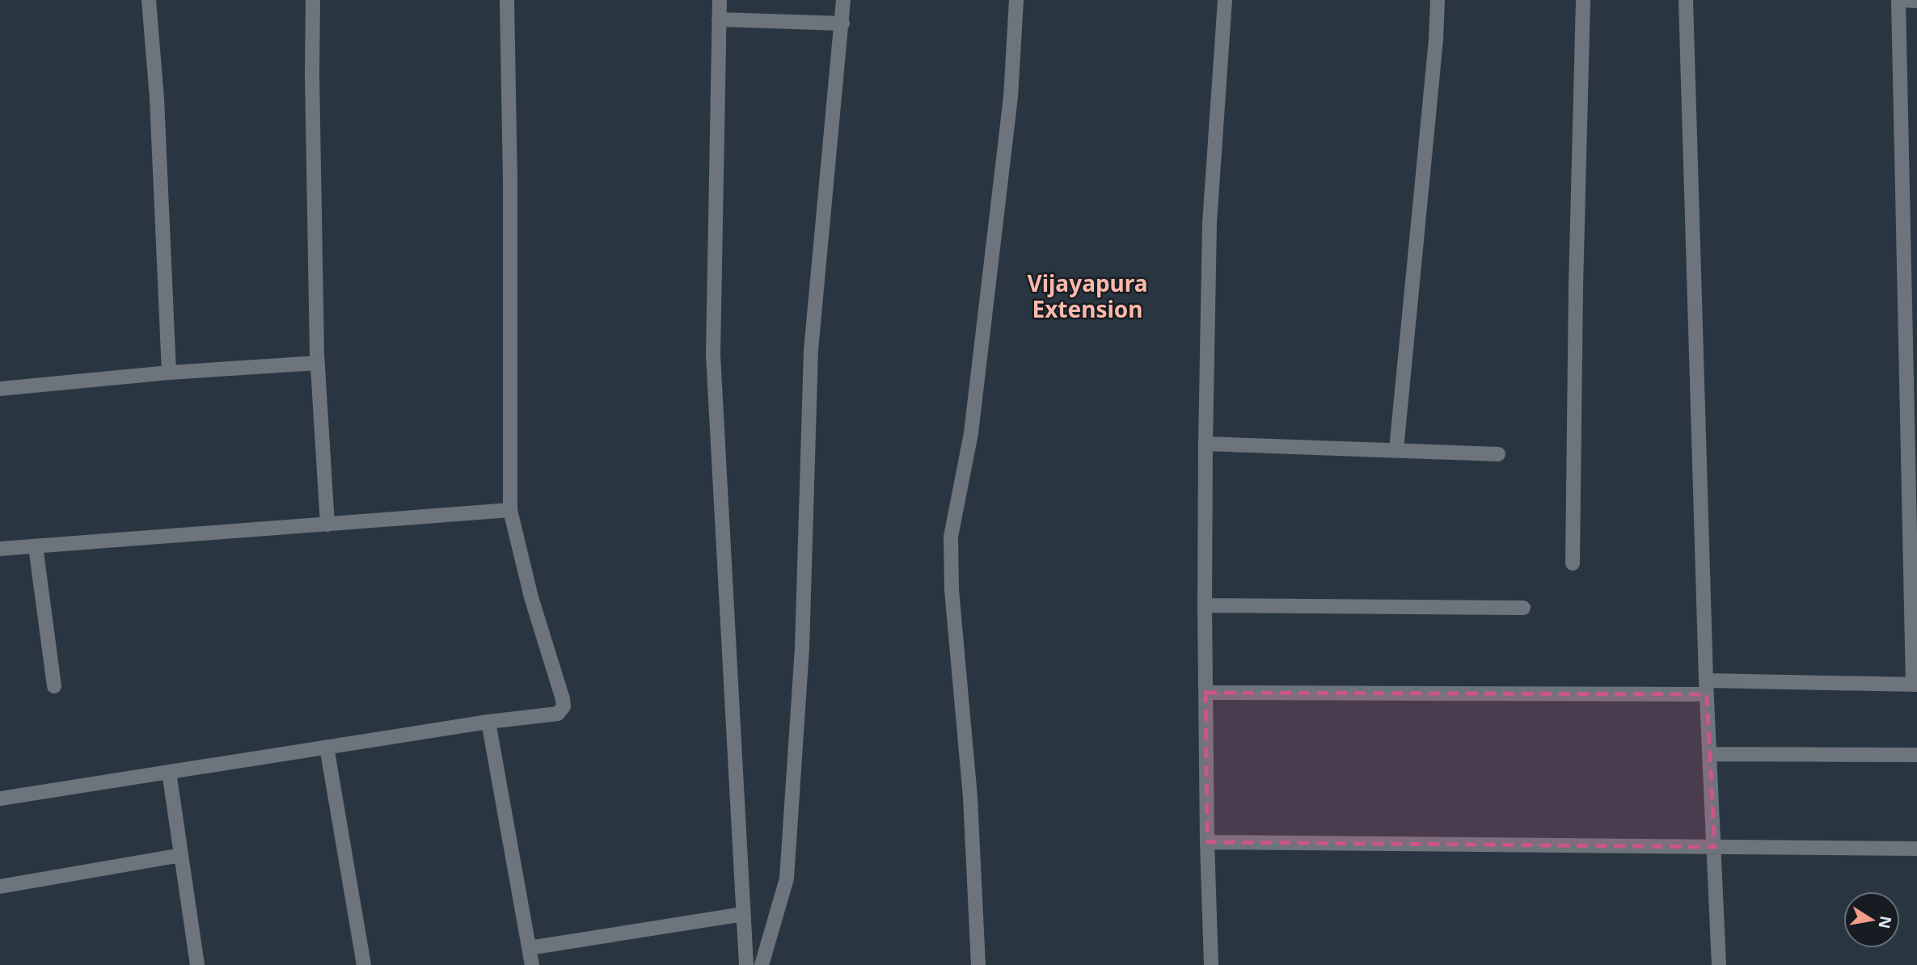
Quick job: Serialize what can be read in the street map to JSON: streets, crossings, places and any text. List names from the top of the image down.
{
  "districts": ["Vijayapura Extension"],
  "north": "right"
}
